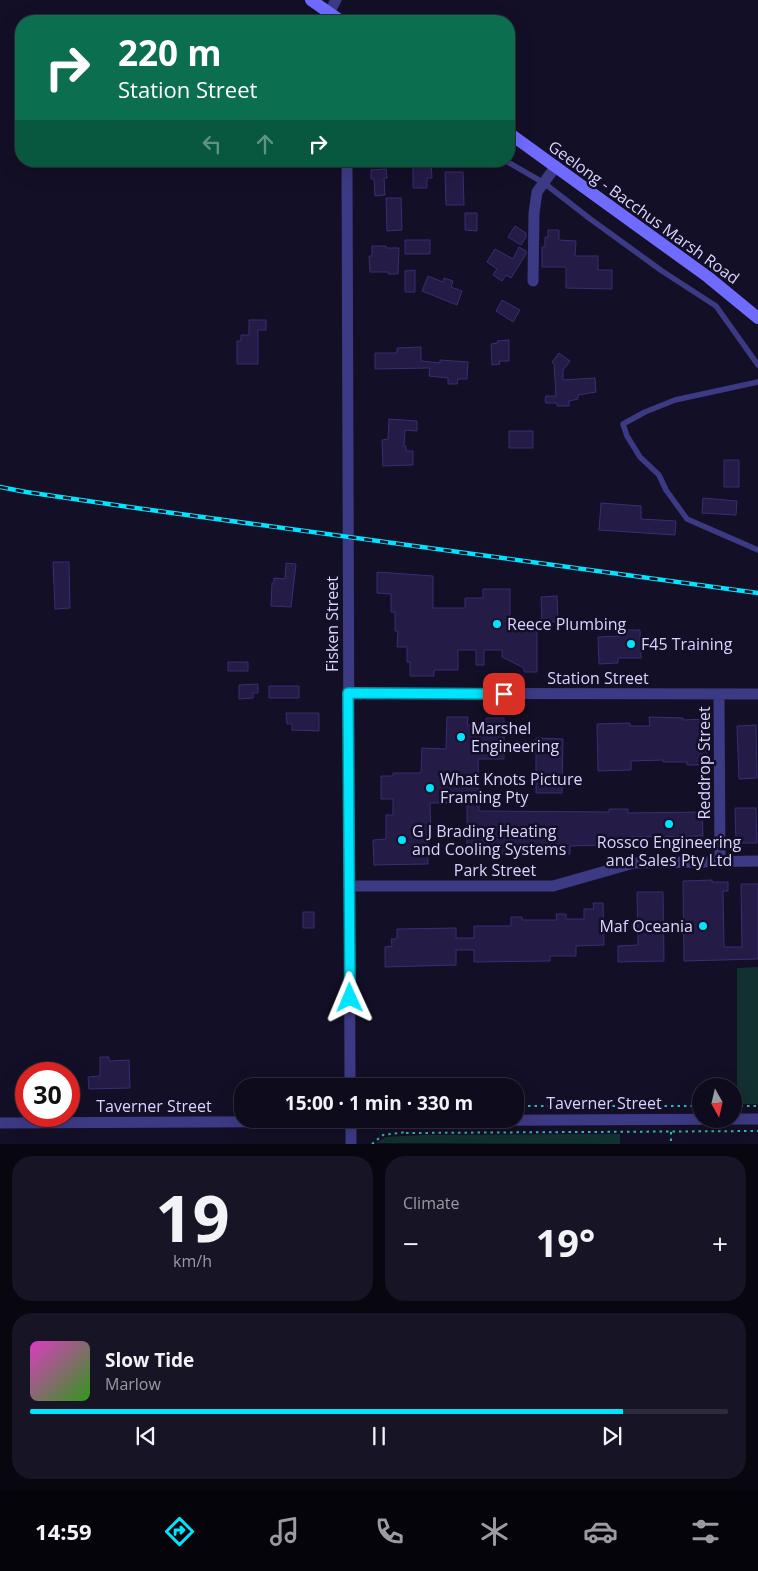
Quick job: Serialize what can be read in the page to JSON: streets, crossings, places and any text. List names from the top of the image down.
{
  "streets": {
    "main road": ["Geelong - Bacchus Marsh Road"],
    "street": [
      "Fisken Street",
      "Station Street",
      "Reddrop Street",
      "Park Street",
      "Taverner Street"
    ]
  },
  "crossings": [
    ["Fisken Street", "Station Street"],
    ["Fisken Street", "Park Street"],
    ["Station Street", "Reddrop Street"],
    ["Reddrop Street", "Park Street"]
  ],
  "places": [
    "Reece Plumbing",
    "F45 Training",
    "Marshel Engineering",
    "What Knots Picture Framing Pty",
    "Rossco Engineering and Sales Pty Ltd",
    "G J Brading Heating and Cooling Systems",
    "Maf Oceania"
  ],
  "north": "bottom",
  "page": {
    "turn": ["220 m", "Station Street"],
    "limit": "30",
    "trip": "15:00 · 1 min · 330 m",
    "tile": [
      ["19", "km/h"],
      "Climate"
    ],
    "heat": ["−", "19°", "+"],
    "song": ["Slow Tide", "Marlow"],
    "tabs": "14:59"
  }
}
